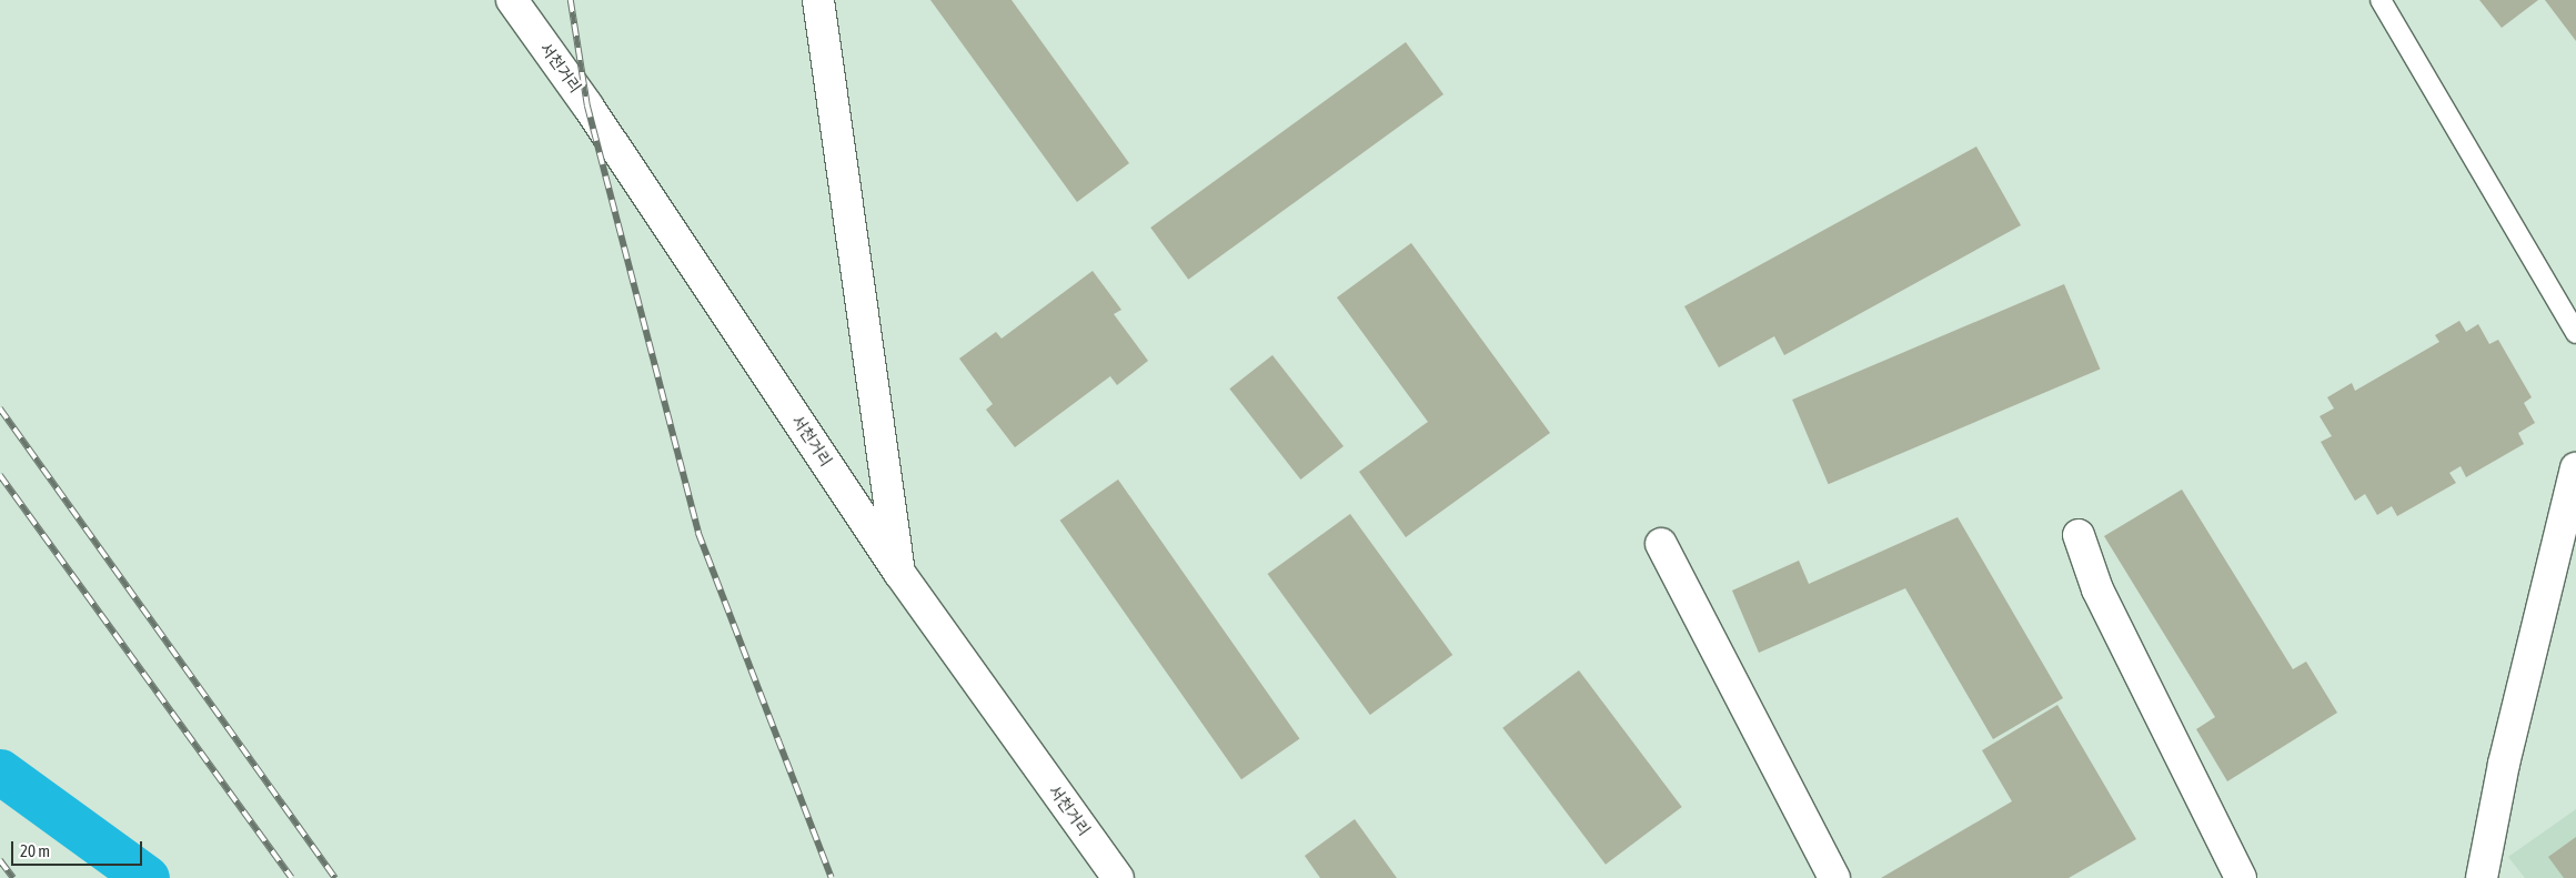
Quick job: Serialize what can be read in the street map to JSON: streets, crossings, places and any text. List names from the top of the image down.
{
  "streets": {
    "street": ["서천거리"]
  },
  "scale_bar": "20 m"
}
